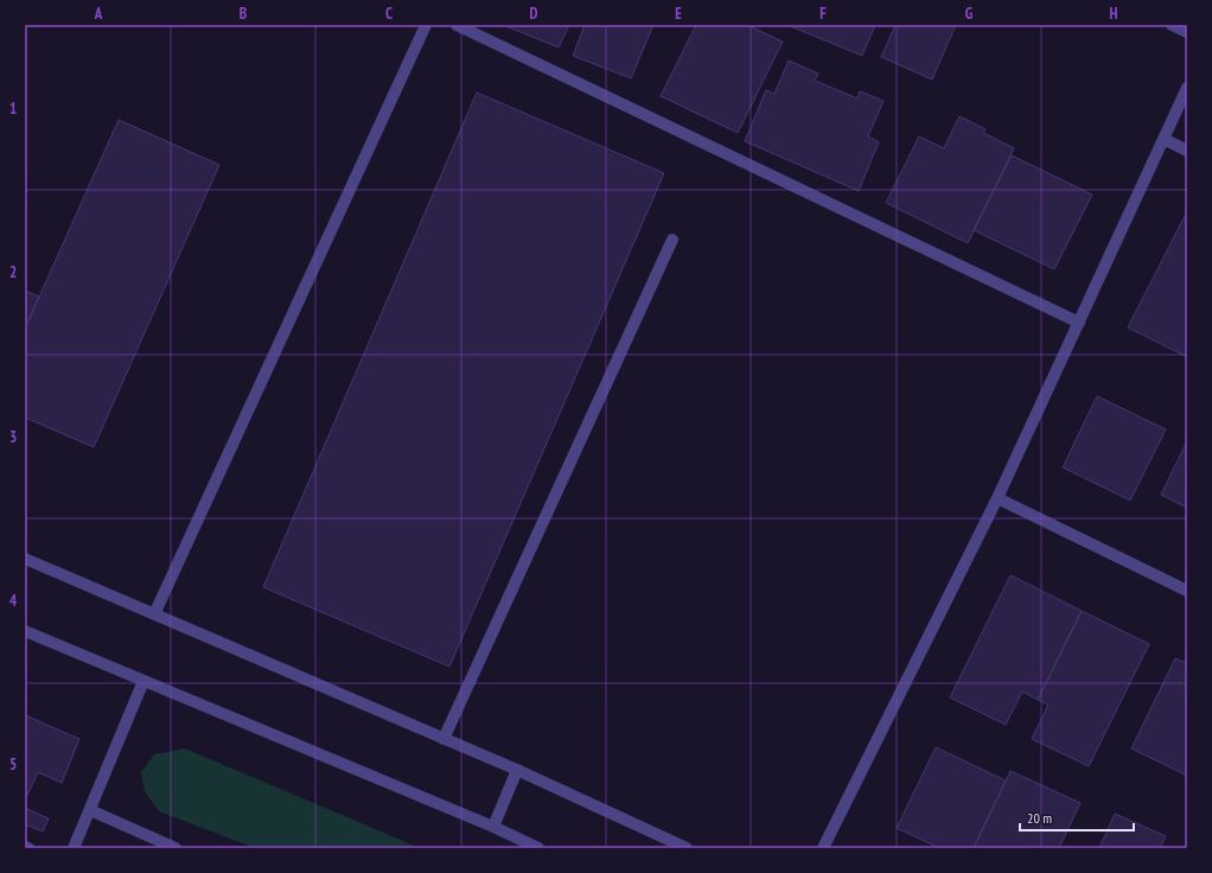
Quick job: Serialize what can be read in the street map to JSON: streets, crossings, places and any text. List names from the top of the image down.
{
  "scale_bar": "20 m",
  "grid": {
    "columns": [
      "A",
      "B",
      "C",
      "D",
      "E",
      "F",
      "G",
      "H"
    ],
    "rows": [
      "1",
      "2",
      "3",
      "4",
      "5"
    ]
  }
}
